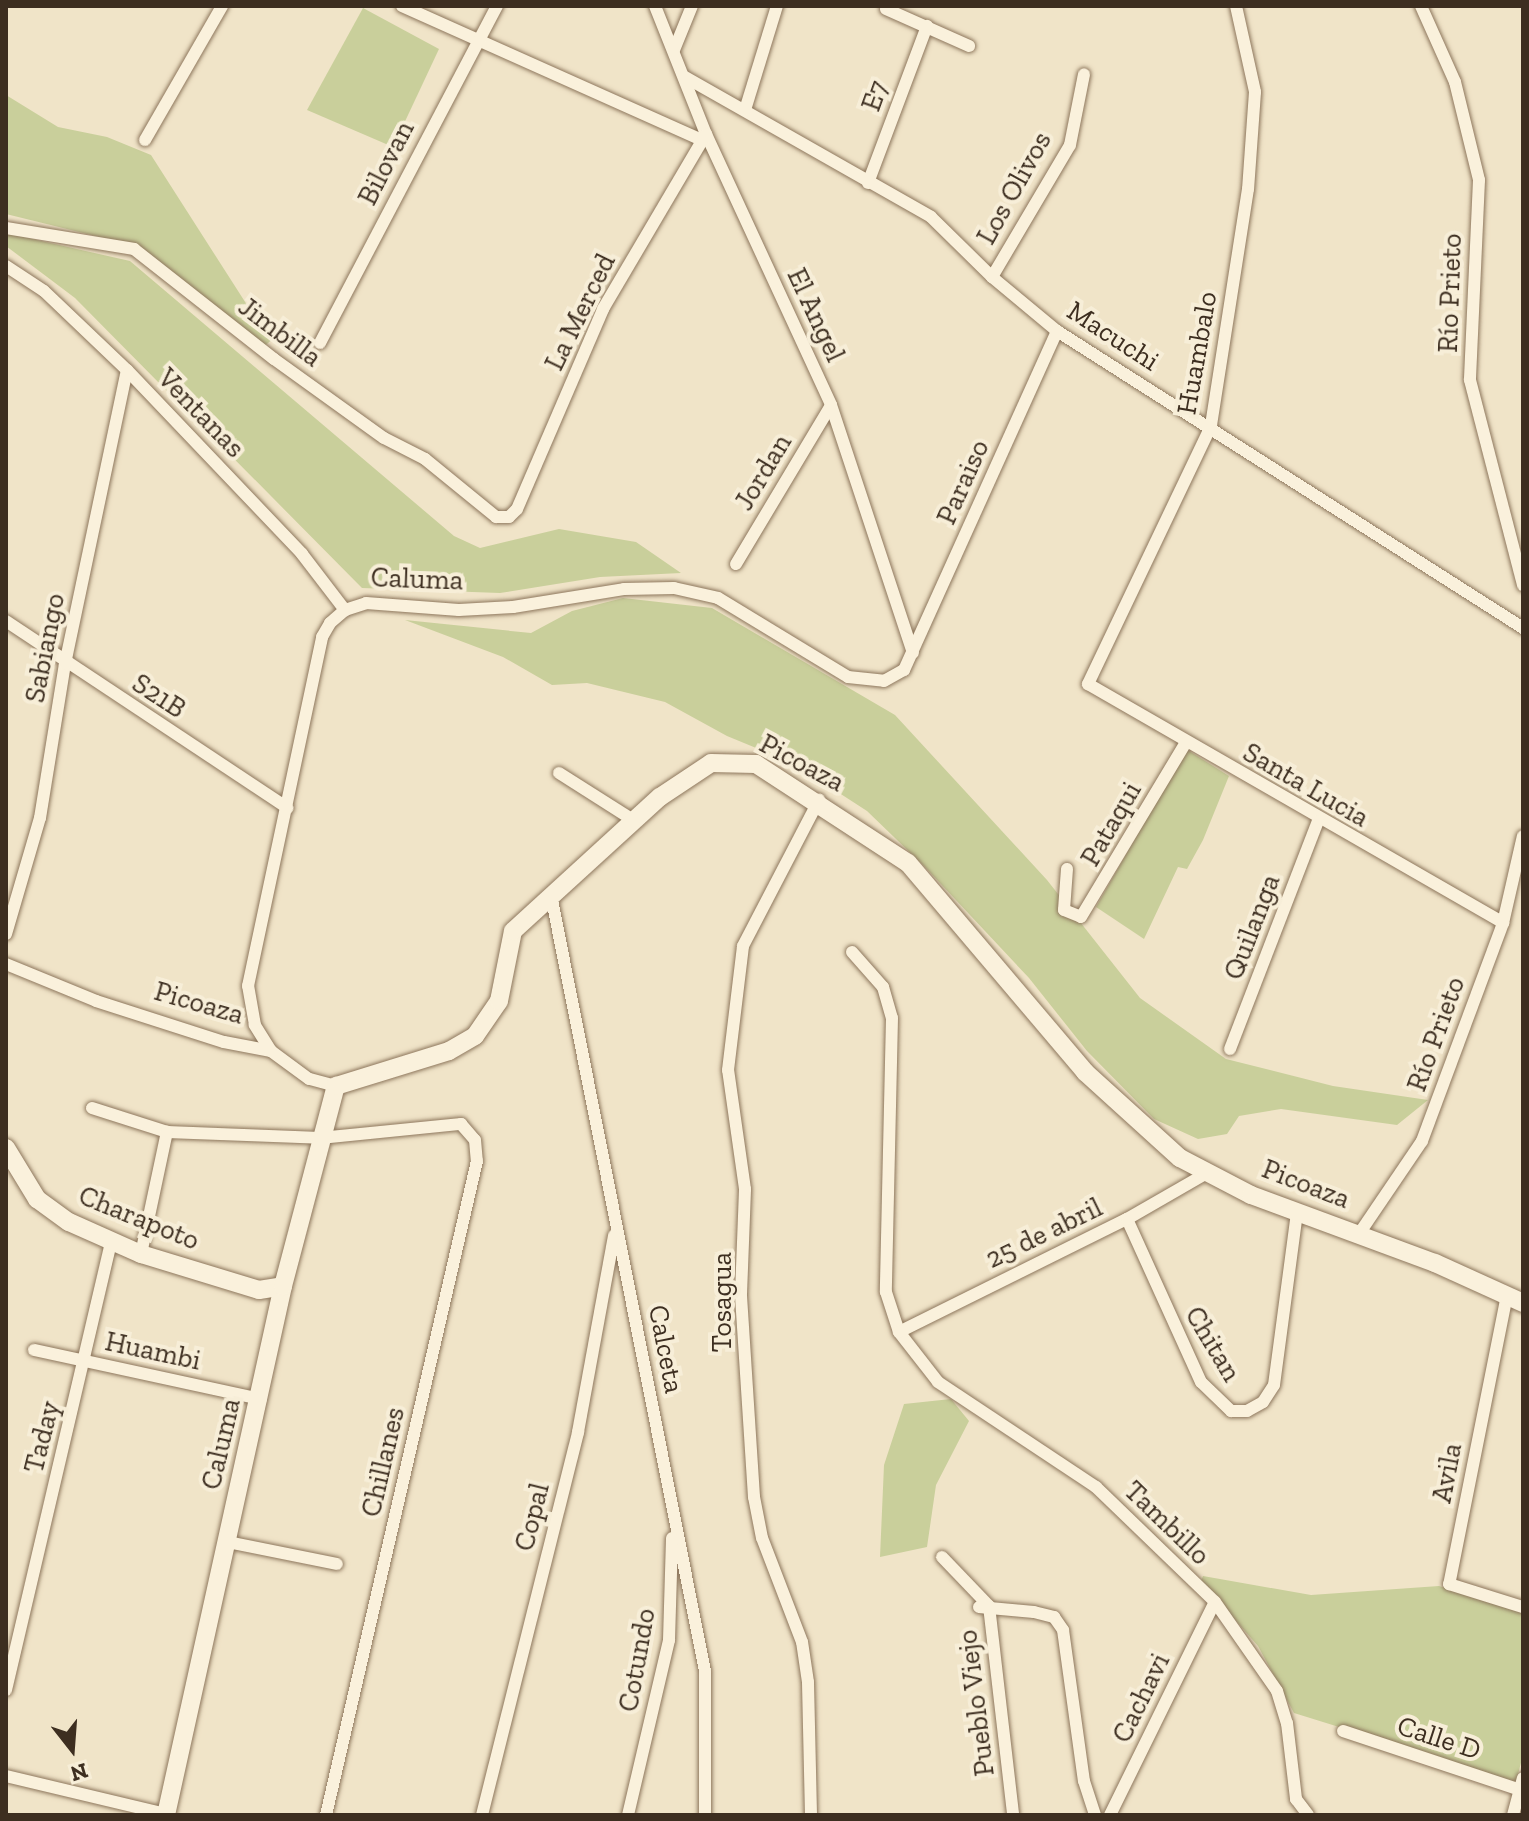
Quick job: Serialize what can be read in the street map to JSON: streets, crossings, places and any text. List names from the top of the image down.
{
  "streets": {
    "street": [
      "E7",
      "Bilovan",
      "Los Olivos",
      "Río Prieto",
      "La Merced",
      "El Angel",
      "Jimbilla",
      "Macuchi",
      "Huambalo",
      "Ventanas",
      "Jordan",
      "Paraiso",
      "Caluma",
      "Sabiango",
      "S21B",
      "Picoaza",
      "Santa Lucia",
      "Pataqui",
      "Quilanga",
      "Charapoto",
      "25 de abril",
      "Tosagua",
      "Chitan",
      "Calceta",
      "Huambi",
      "Taday",
      "Chillanes",
      "Avila",
      "Copal",
      "Tambillo",
      "Cotundo",
      "Cachavi",
      "Pueblo Viejo",
      "Calle D"
    ]
  },
  "crossings": [
    ["E7", "Macuchi"],
    ["Los Olivos", "Macuchi"],
    ["Río Prieto", "Picoaza"],
    ["Río Prieto", "Santa Lucia"],
    ["La Merced", "El Angel"],
    ["La Merced", "Jimbilla"],
    ["El Angel", "Macuchi"],
    ["El Angel", "Jordan"],
    ["El Angel", "Paraiso"],
    ["El Angel", "Caluma"],
    ["Macuchi", "Huambalo"],
    ["Macuchi", "Paraiso"],
    ["Huambalo", "Santa Lucia"],
    ["Ventanas", "Caluma"],
    ["Ventanas", "Sabiango"],
    ["Paraiso", "Caluma"],
    ["Caluma", "S21B"],
    ["Caluma", "Picoaza"],
    ["Caluma", "Charapoto"],
    ["Caluma", "Huambi"],
    ["Caluma", "Chillanes"],
    ["Sabiango", "S21B"],
    ["Picoaza", "25 de abril"],
    ["Picoaza", "Tosagua"],
    ["Picoaza", "Chitan"],
    ["Picoaza", "Calceta"],
    ["Picoaza", "Avila"],
    ["Santa Lucia", "Pataqui"],
    ["Santa Lucia", "Quilanga"],
    ["Charapoto", "Taday"],
    ["25 de abril", "Chitan"],
    ["25 de abril", "Tambillo"],
    ["Calceta", "Copal"],
    ["Calceta", "Cotundo"],
    ["Huambi", "Taday"],
    ["Tambillo", "Cachavi"]
  ],
  "north": "bottom"
}
